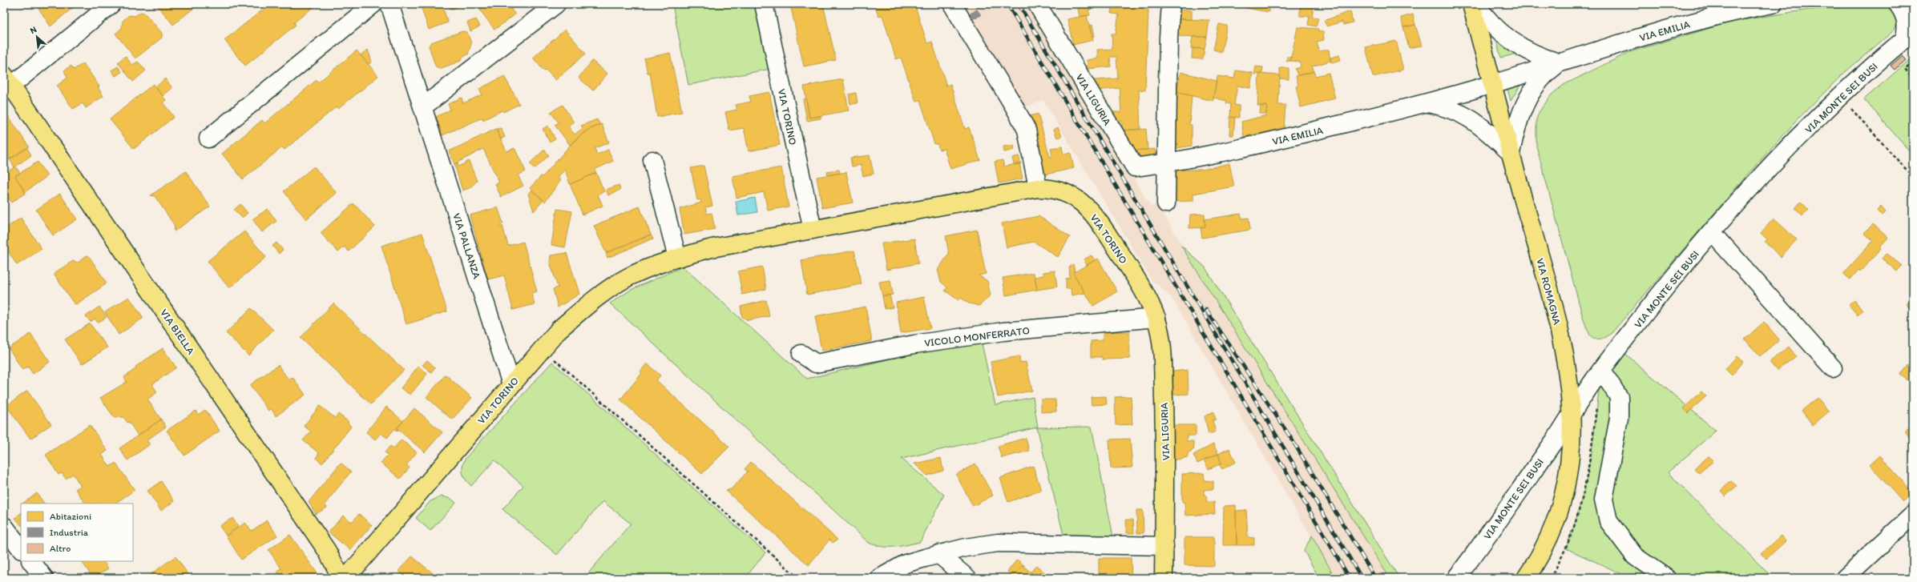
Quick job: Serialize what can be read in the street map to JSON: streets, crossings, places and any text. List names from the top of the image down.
{
  "streets": {
    "main road": [
      "VIA LIGURIA",
      "VIA TORINO",
      "VIA ROMAGNA",
      "VIA BIELLA"
    ],
    "street": [
      "VIA EMILIA",
      "VIA MONTE SEI BUSI",
      "VIA PALLANZA",
      "VICOLO MONFERRATO"
    ]
  },
  "crossings": [
    ["VIA EMILIA", "VIA LIGURIA"],
    ["VIA EMILIA", "VIA ROMAGNA"],
    ["VIA MONTE SEI BUSI", "VIA ROMAGNA"],
    ["VIA LIGURIA", "VIA TORINO"],
    ["VIA LIGURIA", "VICOLO MONFERRATO"],
    ["VIA TORINO", "VIA PALLANZA"],
    ["VIA TORINO", "VICOLO MONFERRATO"]
  ],
  "legend": ["Abitazioni", "Industria", "Altro"],
  "north": "top left"
}
